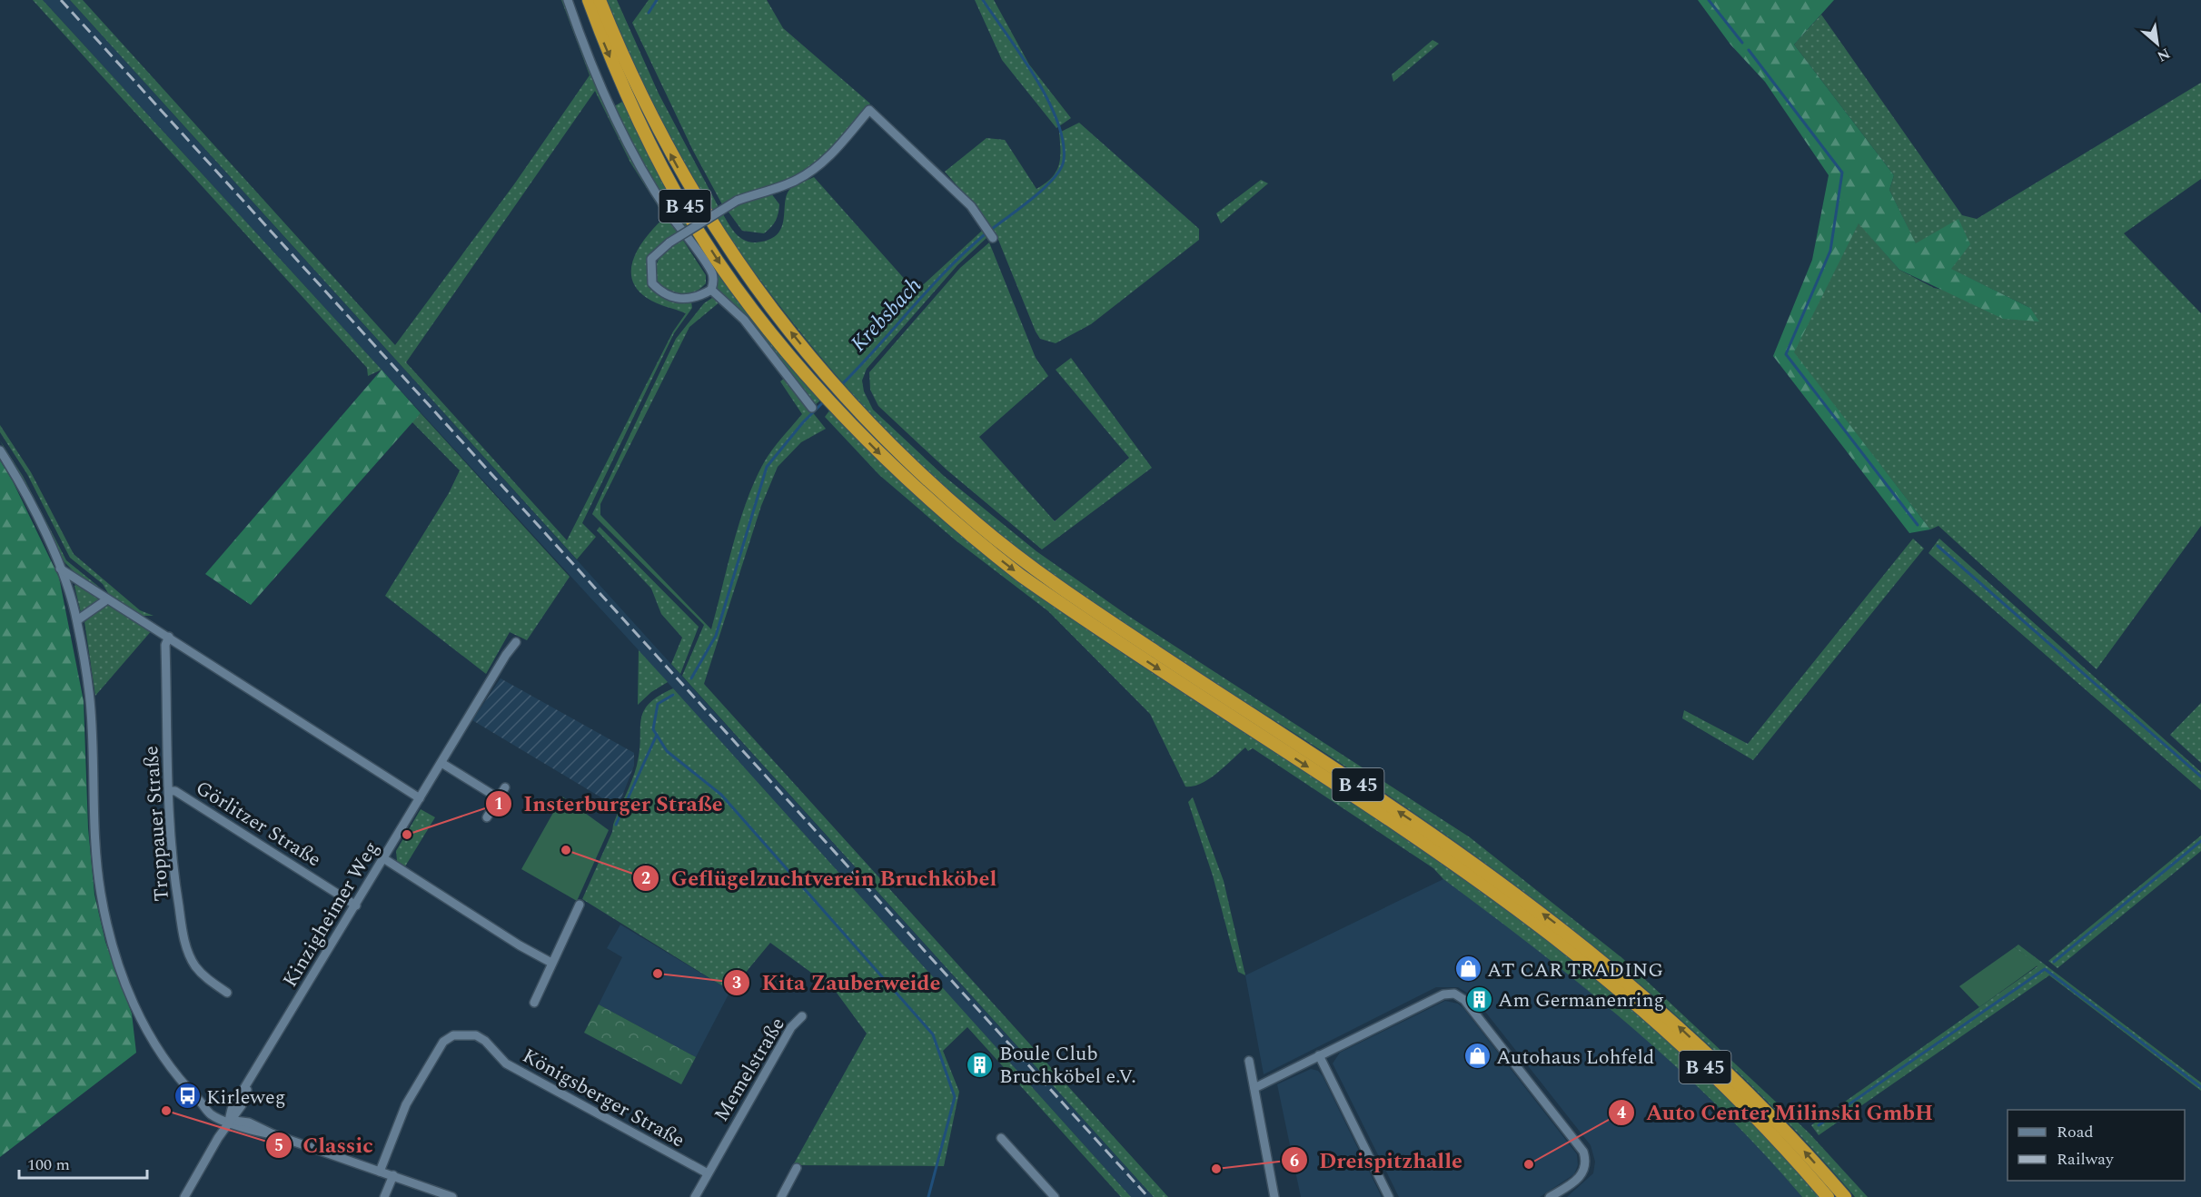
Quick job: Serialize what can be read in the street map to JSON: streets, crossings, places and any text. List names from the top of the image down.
{
  "streets": {
    "highway": ["B 45"],
    "street": [
      "Görlitzer Straße",
      "Troppauer Straße",
      "Kinzigheimer Weg",
      "Memelstraße",
      "Königsberger Straße"
    ]
  },
  "crossings": [
    ["Görlitzer Straße", "Troppauer Straße"],
    ["Görlitzer Straße", "Kinzigheimer Weg"],
    ["Memelstraße", "Königsberger Straße"]
  ],
  "water": ["Krebsbach"],
  "places": {
    "other": [
      "Insterburger Straße",
      "Geflügelzuchtverein Bruchköbel",
      "Kita Zauberweide",
      "Classic",
      "Auto Center Milinski GmbH",
      "Dreispitzhalle"
    ],
    "shop": ["AT CAR TRADING", "Autohaus Lohfeld"],
    "building": ["Am Germanenring", "Boule Club Bruchköbel e.V."],
    "bus stop": ["Kirleweg"]
  },
  "legend": ["Road", "Railway"],
  "scale_bar": "100 m",
  "north": "bottom right"
}
